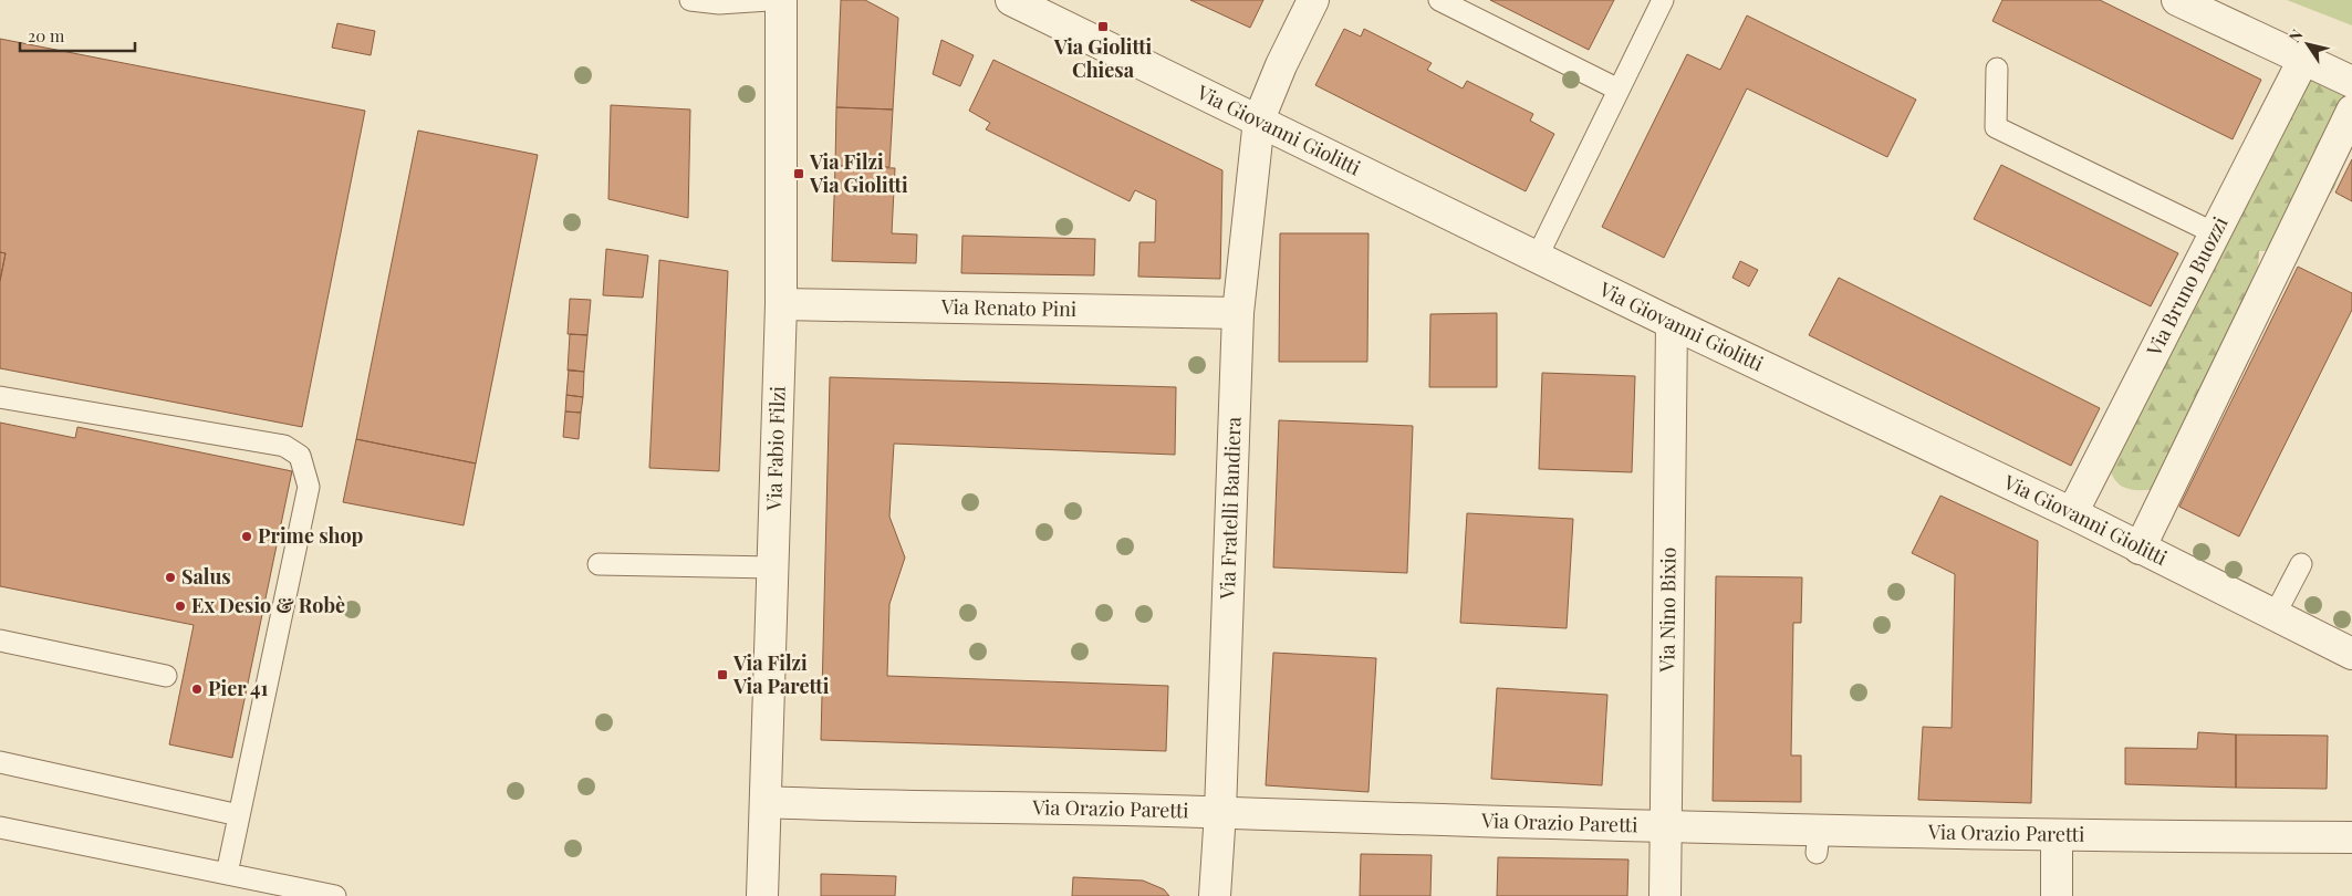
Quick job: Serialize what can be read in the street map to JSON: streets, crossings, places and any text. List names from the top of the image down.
{
  "streets": {
    "street": [
      "Via Giovanni Giolitti",
      "Via Bruno Buozzi",
      "Via Renato Pini",
      "Via Fabio Filzi",
      "Via Fratelli Bandiera",
      "Via Nino Bixio",
      "Via Orazio Paretti"
    ]
  },
  "crossings": [
    ["Via Giovanni Giolitti", "Via Bruno Buozzi"],
    ["Via Giovanni Giolitti", "Via Fratelli Bandiera"],
    ["Via Giovanni Giolitti", "Via Nino Bixio"],
    ["Via Renato Pini", "Via Fabio Filzi"],
    ["Via Renato Pini", "Via Fratelli Bandiera"],
    ["Via Fabio Filzi", "Via Orazio Paretti"],
    ["Via Fratelli Bandiera", "Via Orazio Paretti"],
    ["Via Nino Bixio", "Via Orazio Paretti"]
  ],
  "places": {
    "transit": ["Via Giolitti Chiesa", "Via Filzi Via Giolitti", "Via Filzi Via Paretti"],
    "other": [
      "Prime shop",
      "Salus",
      "Ex Desio & Robè",
      "Pier 41"
    ]
  },
  "scale_bar": "20 m",
  "north": "top left"
}
